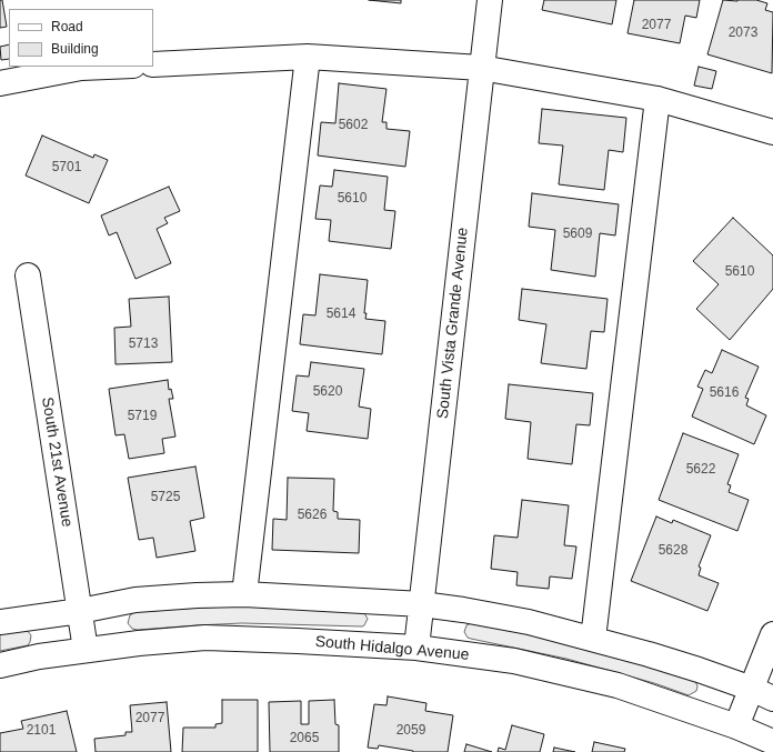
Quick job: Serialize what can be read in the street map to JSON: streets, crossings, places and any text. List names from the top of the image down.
{
  "streets": {
    "street": ["South Vista Grande Avenue", "South 21st Avenue", "South Hidalgo Avenue"]
  },
  "crossings": [
    ["South Vista Grande Avenue", "South Hidalgo Avenue"],
    ["South 21st Avenue", "South Hidalgo Avenue"]
  ],
  "house_numbers": [
    "2077",
    "2073",
    "5602",
    "5701",
    "5610",
    "5609",
    "5610",
    "5614",
    "5713",
    "5620",
    "5616",
    "5719",
    "5622",
    "5725",
    "5626",
    "5628",
    "2077",
    "2101",
    "2059",
    "2065"
  ],
  "legend": ["Road", "Building"]
}
